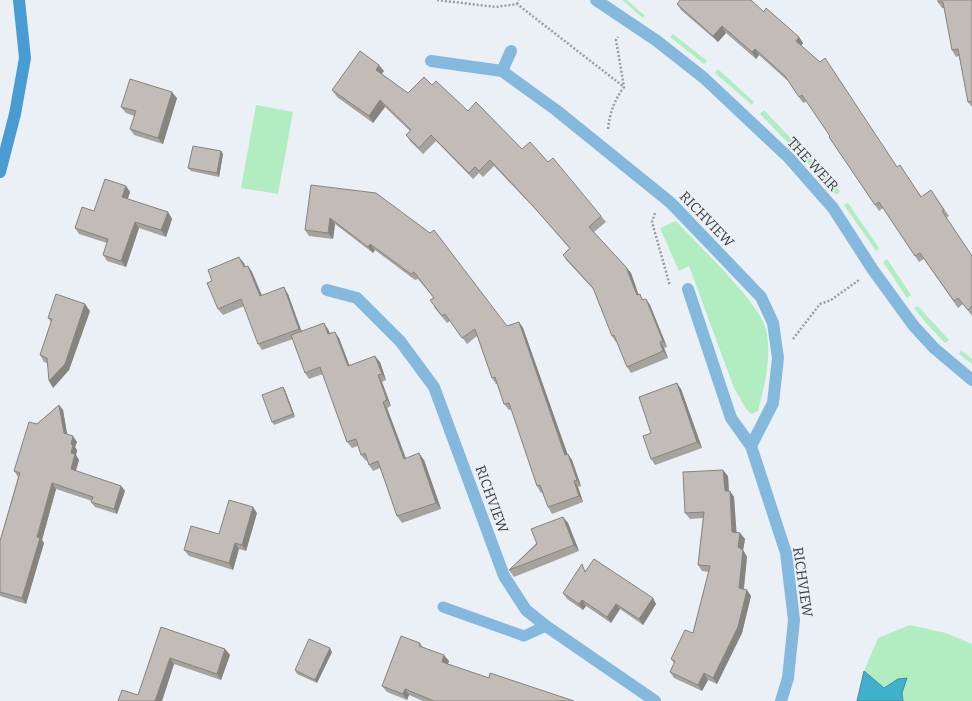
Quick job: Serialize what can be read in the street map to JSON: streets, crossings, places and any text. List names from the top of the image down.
{
  "streets": {
    "street": ["THE WEIR", "RICHVIEW"]
  }
}
